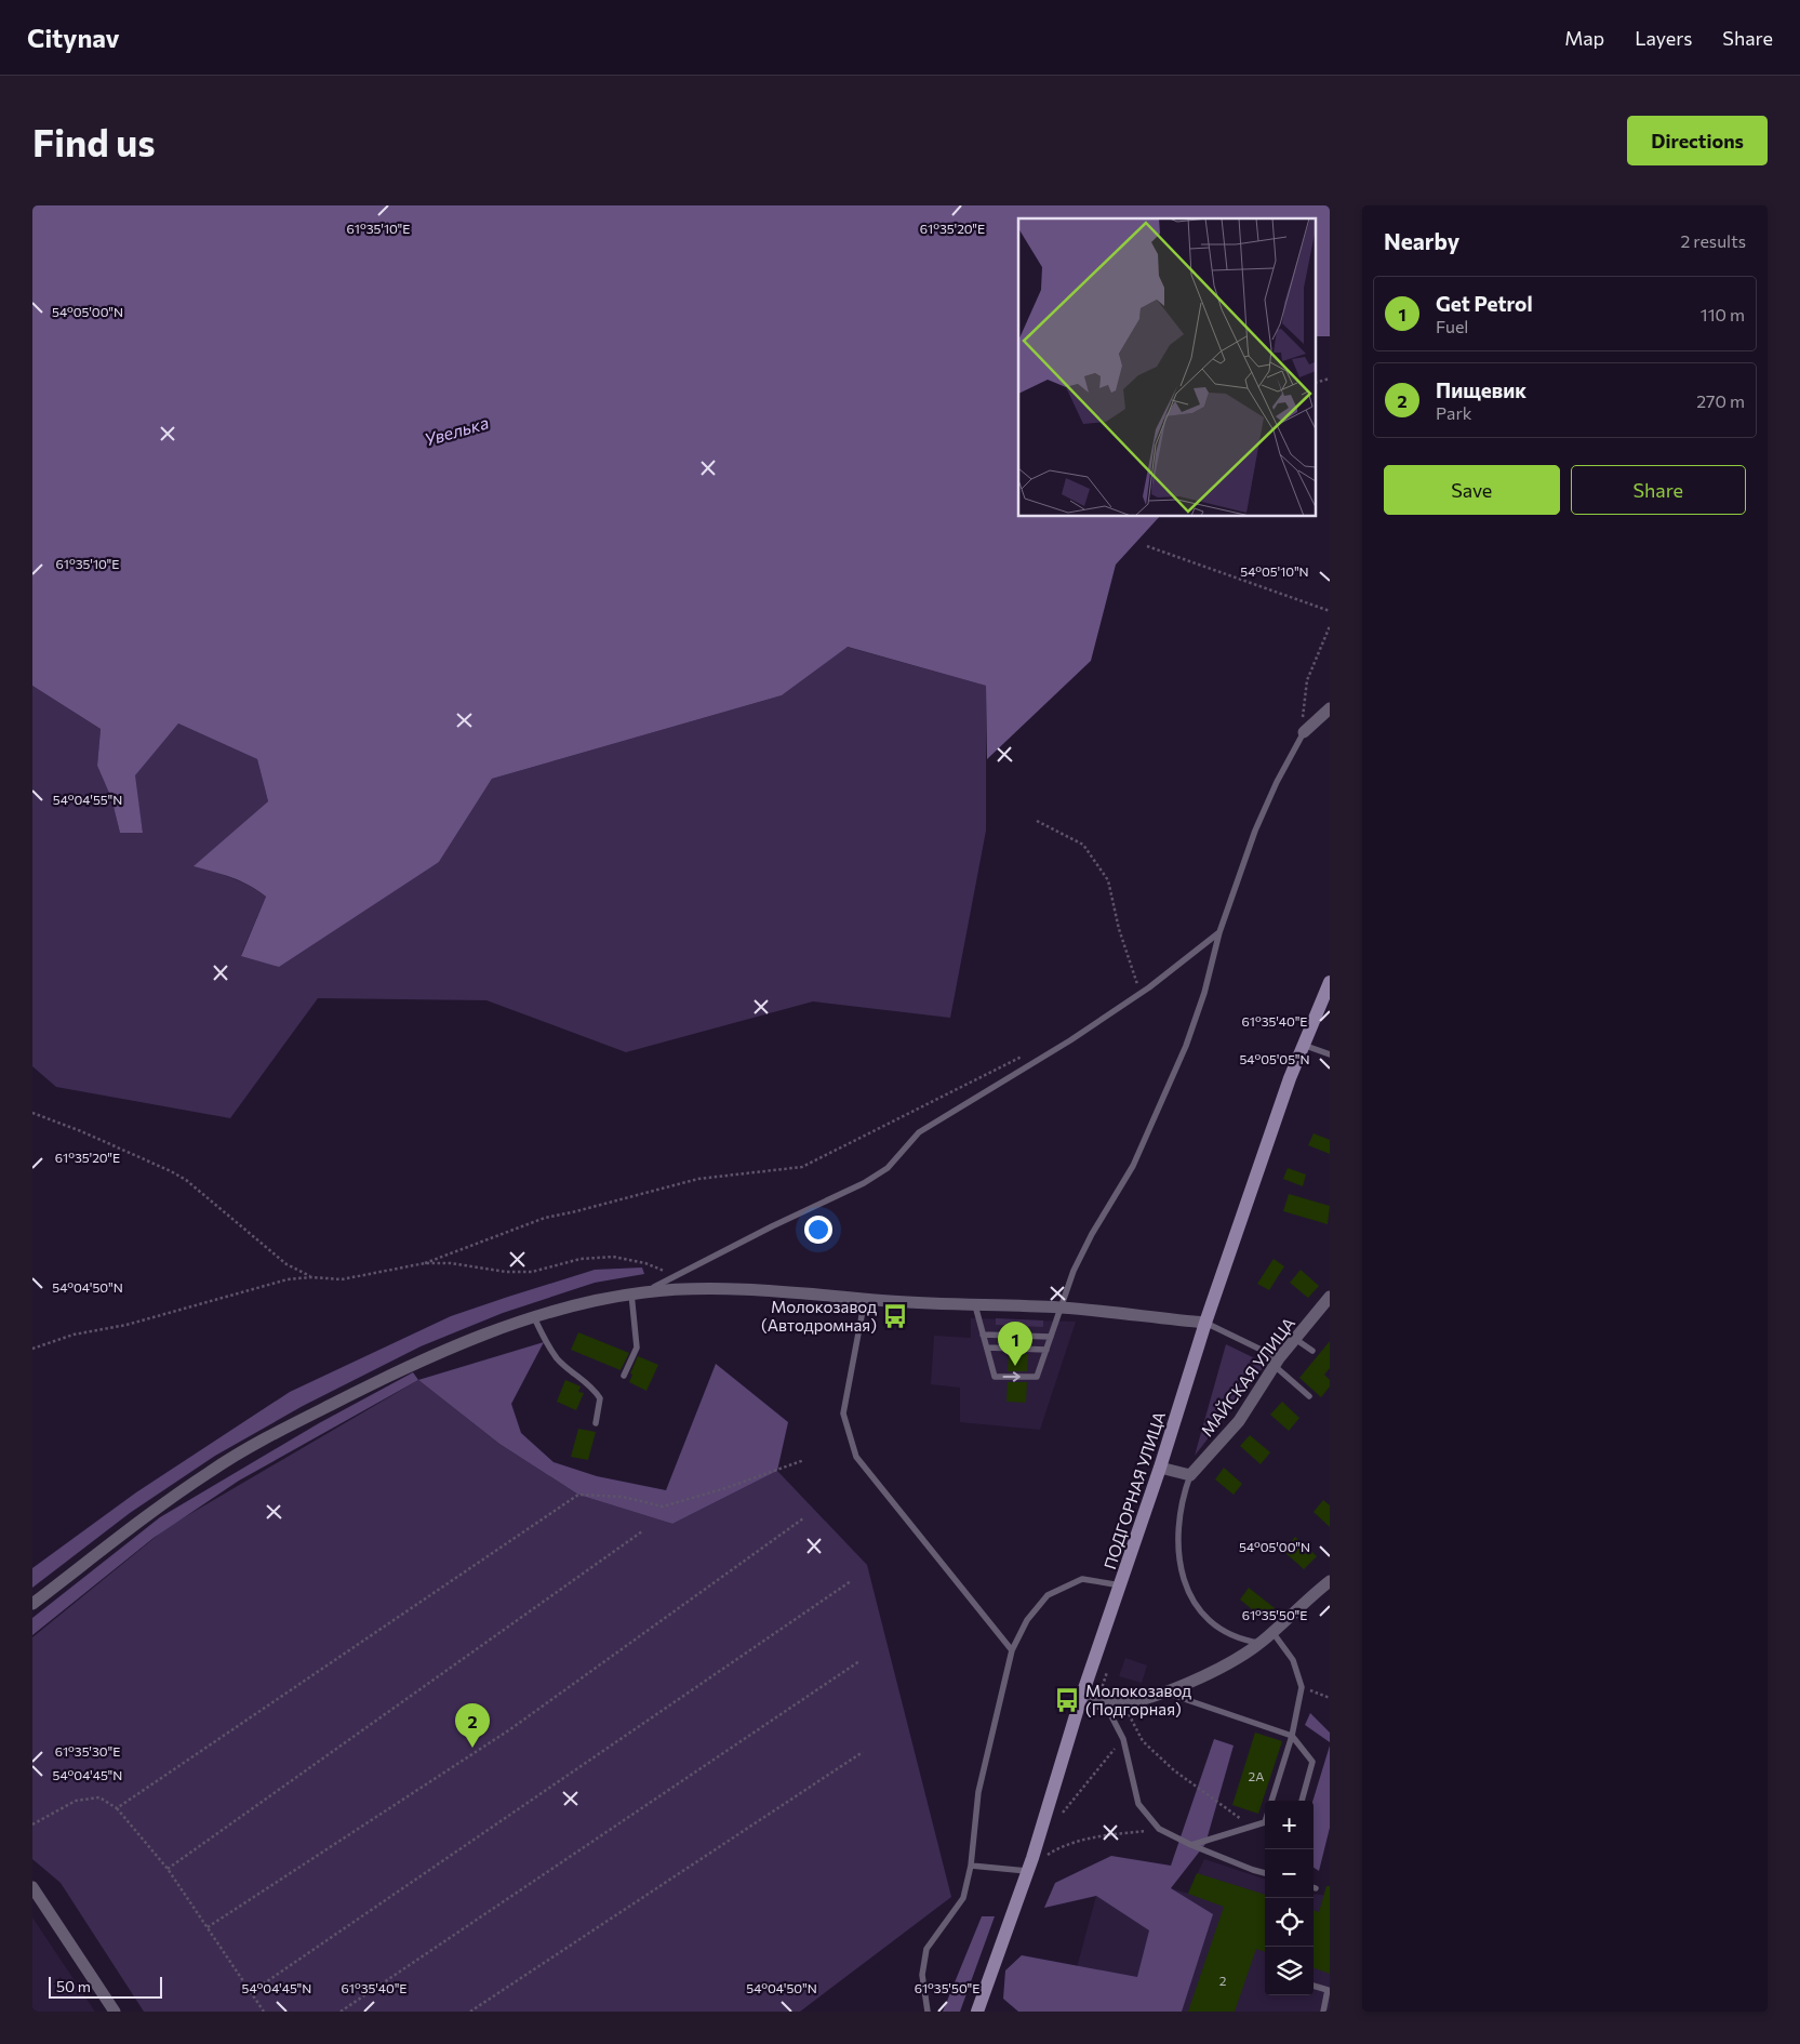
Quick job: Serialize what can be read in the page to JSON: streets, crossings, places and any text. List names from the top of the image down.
{
  "streets": {
    "street": ["МАЙСКАЯ УЛИЦА", "ПОДГОРНАЯ УЛИЦА"]
  },
  "water": ["Увелька"],
  "places": {
    "bus stop": ["Молокозавод (Автодромная)", "Молокозавод (Подгорная)"]
  },
  "house_numbers": ["2А", "2"],
  "scale_bar": "50 m",
  "page": {
    "header": "Citynav",
    "nav": ["Map", "Layers", "Share"],
    "buttons": [
      "Directions",
      ["Save", "Share"]
    ],
    "title": "Find us",
    "heading": ["Nearby", "2 results"],
    "list": [
      {
        "mark": "1",
        "name": "Get Petrol",
        "note": "Fuel",
        "value": "110 m"
      },
      {
        "mark": "2",
        "name": "Пищевик",
        "note": "Park",
        "value": "270 m"
      }
    ],
    "pins": ["1", "2"],
    "map_buttons": ["+", "−"],
    "scale": "50 m"
  },
  "coordinates": [
    "61°35'10\"E",
    "61°35'20\"E",
    "54°05'00\"N",
    "54°05'10\"N",
    "54°04'55\"N",
    "61°35'40\"E",
    "54°05'05\"N",
    "54°04'50\"N",
    "61°35'50\"E",
    "61°35'30\"E",
    "54°04'45\"N"
  ]
}
